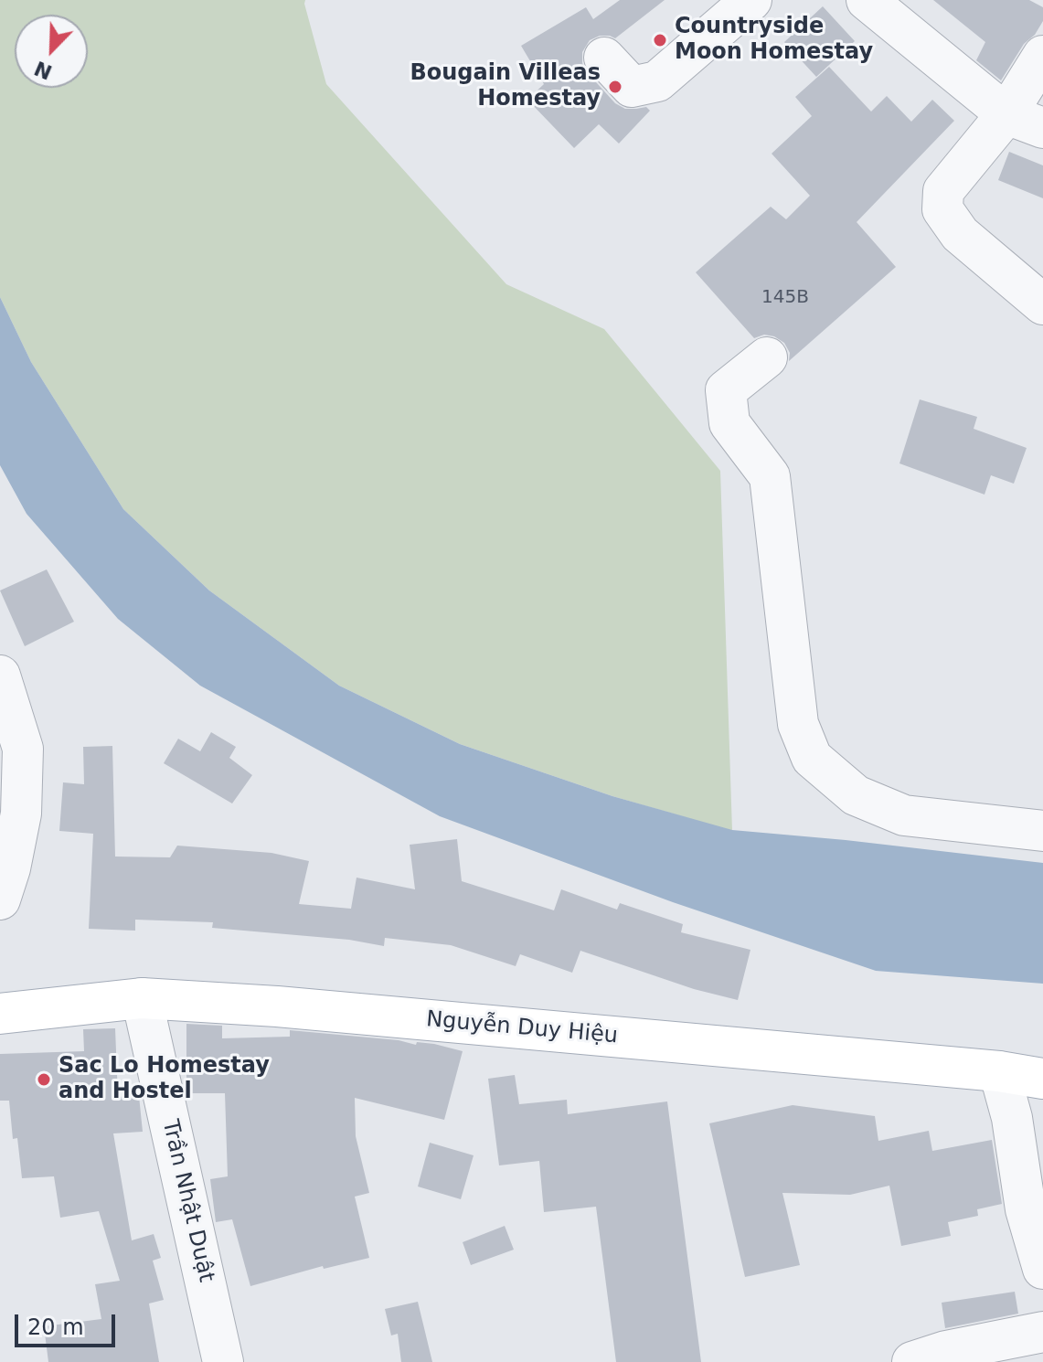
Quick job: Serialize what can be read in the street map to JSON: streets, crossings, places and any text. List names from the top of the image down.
{
  "streets": {
    "main road": ["Nguyễn Duy Hiệu"],
    "street": ["Trần Nhật Duật"]
  },
  "crossings": [
    ["Nguyễn Duy Hiệu", "Trần Nhật Duật"]
  ],
  "places": ["Countryside Moon Homestay", "Bougain Villeas Homestay", "Sac Lo Homestay and Hostel"],
  "house_numbers": ["145B"],
  "scale_bar": "20 m",
  "north": "bottom left"
}
